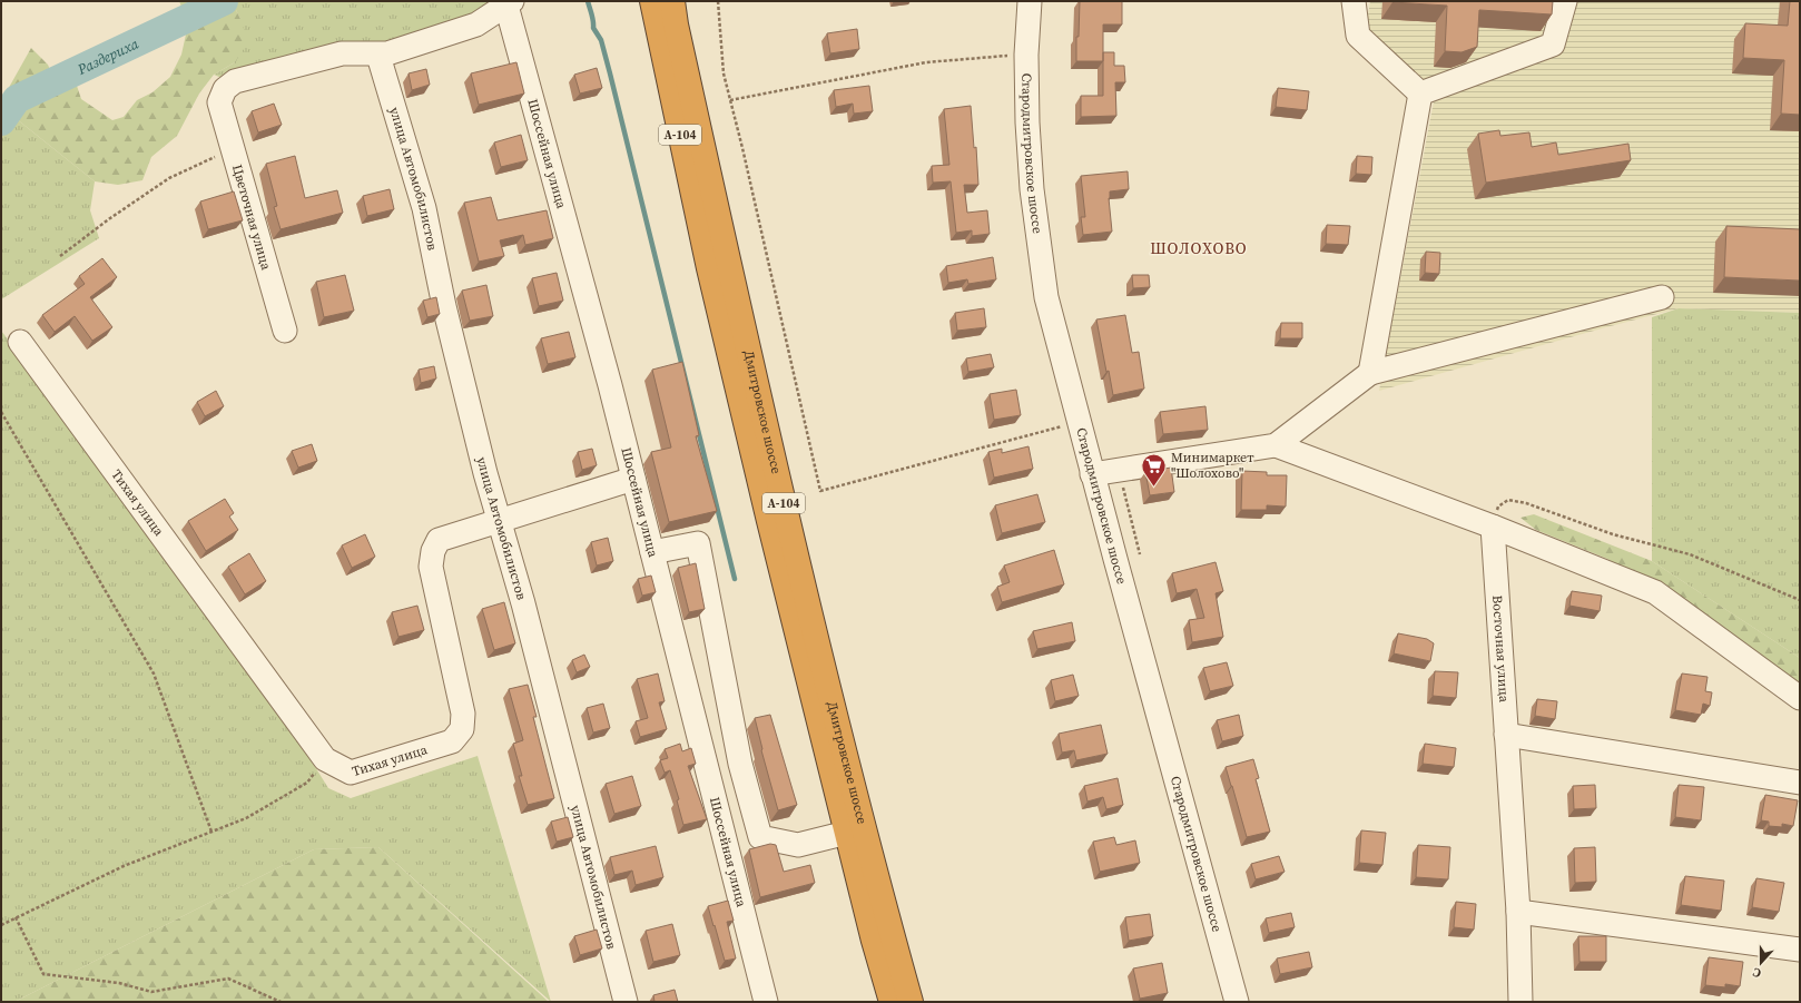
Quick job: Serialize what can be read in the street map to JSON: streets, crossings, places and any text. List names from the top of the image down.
{
  "streets": {
    "highway": ["А-104", "Дмитровское шоссе"],
    "street": [
      "Шоссейная улица",
      "Стародмитровское шоссе",
      "улица Автомобилистов",
      "Цветочная улица",
      "Тихая улица",
      "Восточная улица"
    ]
  },
  "crossings": [
    ["Шоссейная улица", "Тихая улица"],
    ["улица Автомобилистов", "Цветочная улица"],
    ["улица Автомобилистов", "Тихая улица"]
  ],
  "districts": ["ШОЛОХОВО"],
  "water": ["Раздериха"],
  "places": {
    "supermarket": ["Минимаркет \"Шолохово\""]
  },
  "north": "bottom"
}
